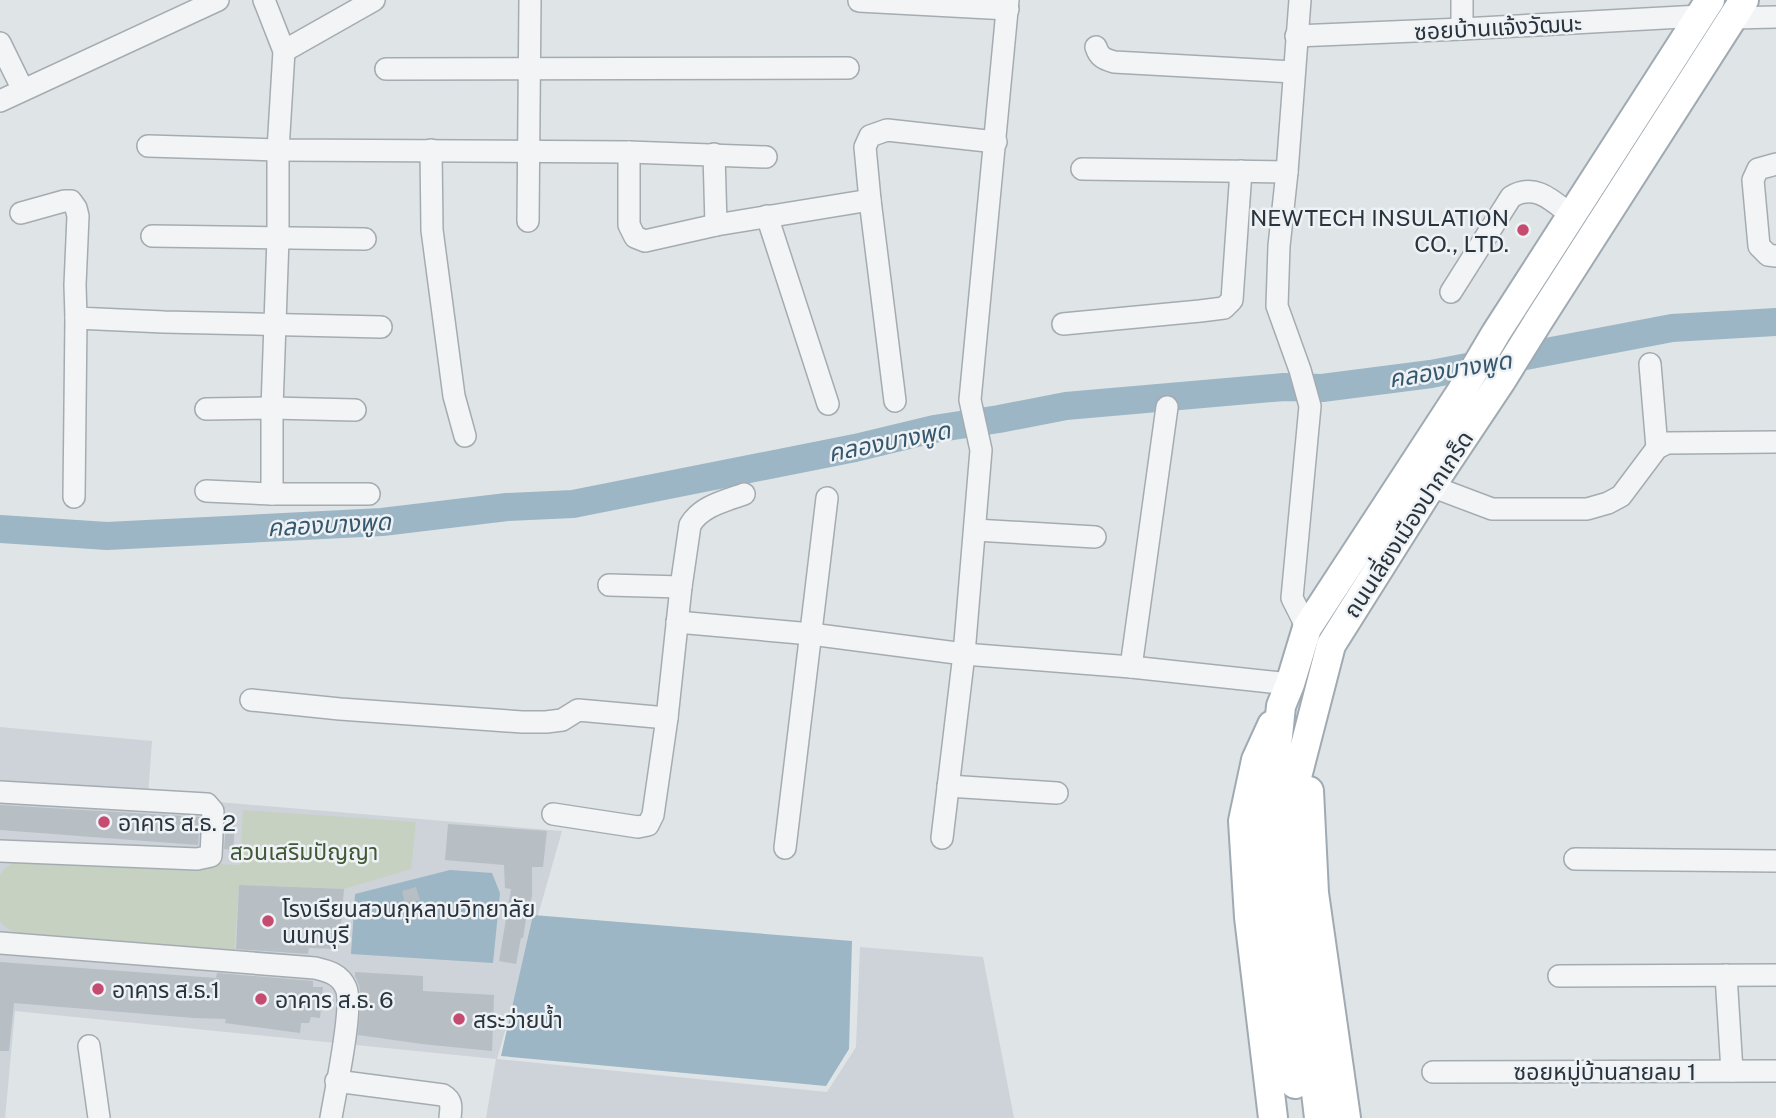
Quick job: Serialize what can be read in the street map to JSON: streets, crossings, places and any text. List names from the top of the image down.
{
  "streets": {
    "main road": ["ถนนเลี่ยงเมืองปากเกร็ด"],
    "street": ["ซอยบ้านแจ้งวัฒนะ", "ซอยหมู่บ้านสายลม 1"]
  },
  "crossings": [
    ["ซอยบ้านแจ้งวัฒนะ", "ถนนเลี่ยงเมืองปากเกร็ด"]
  ],
  "water": ["คลองบางพูด"],
  "parks": ["สวนเสริมปัญญา"],
  "places": [
    "NEWTECH INSULATION CO., LTD.",
    "อาคาร ส.ธ. 2",
    "โรงเรียนสวนกุหลาบวิทยาลัย นนทบุรี",
    "อาคาร ส.ธ.1",
    "อาคาร ส.ธ. 6",
    "สระว่ายน้ำ"
  ]
}
